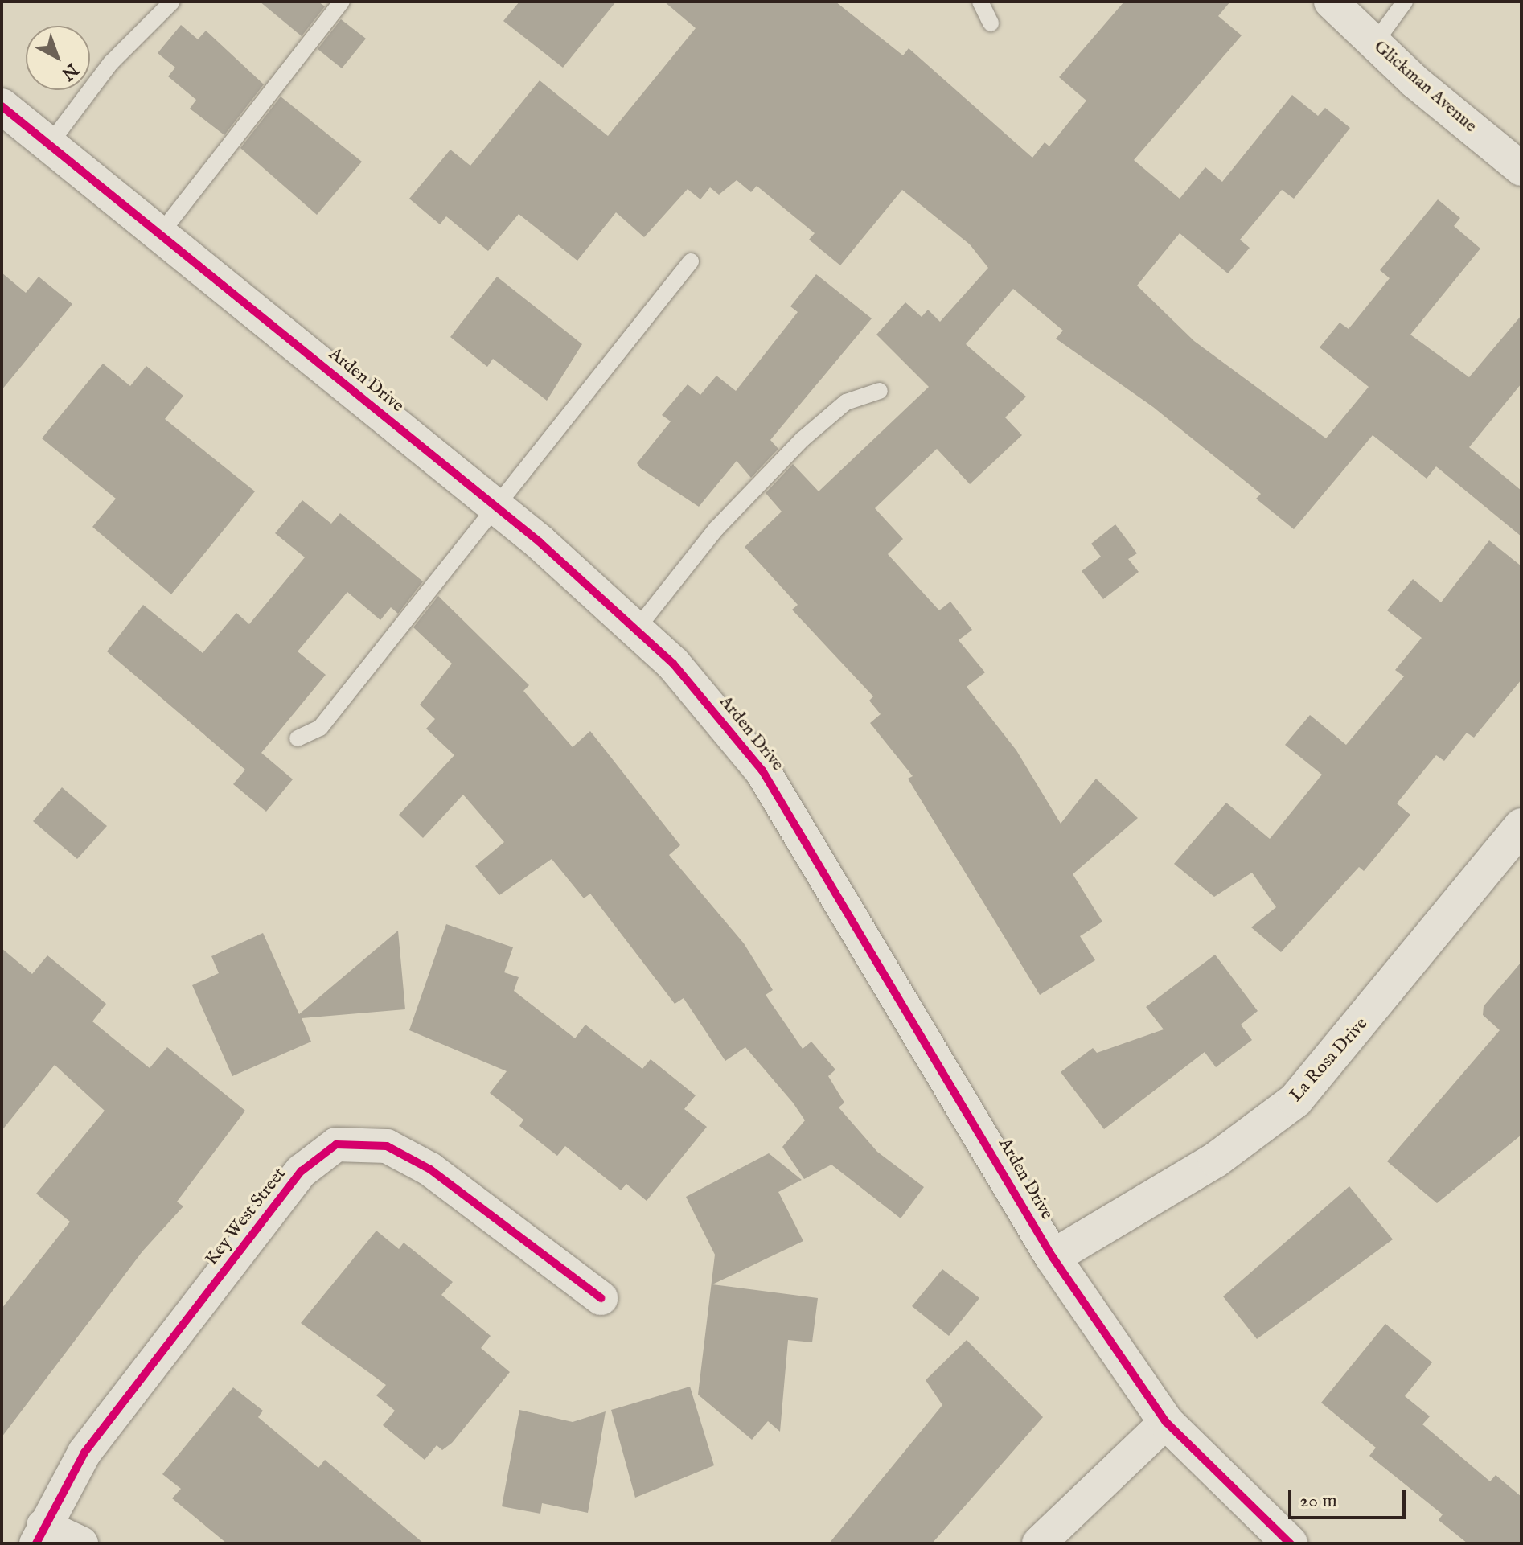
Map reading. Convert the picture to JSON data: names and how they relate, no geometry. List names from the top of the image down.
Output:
{
  "streets": {
    "street": [
      "Glickman Avenue",
      "Arden Drive",
      "La Rosa Drive",
      "Key West Street"
    ]
  },
  "crossings": [
    ["Arden Drive", "La Rosa Drive"]
  ],
  "scale_bar": "20 m",
  "north": "bottom right"
}
